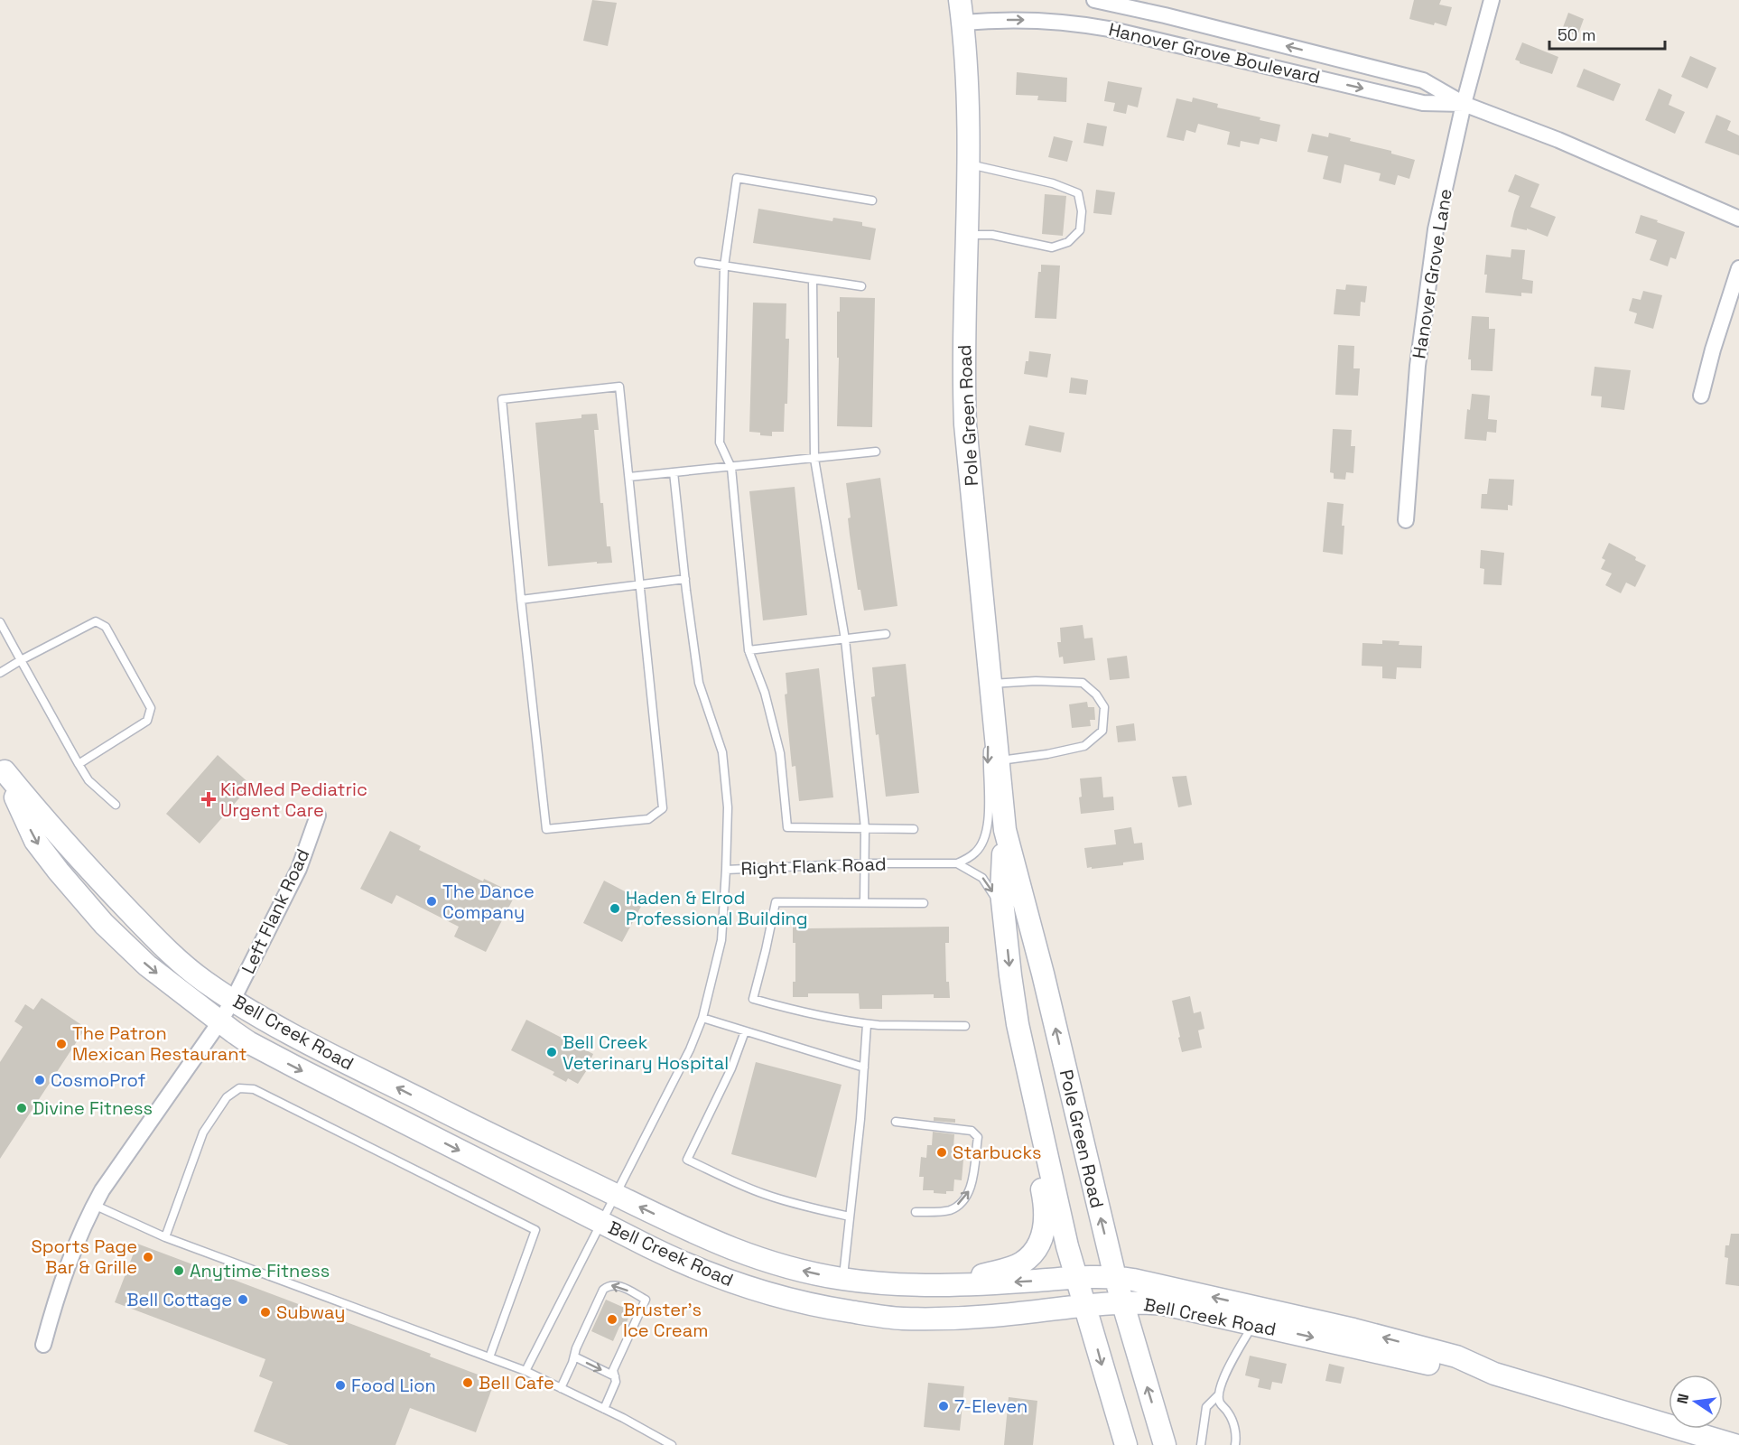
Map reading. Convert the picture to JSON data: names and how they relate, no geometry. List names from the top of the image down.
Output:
{
  "streets": {
    "street": [
      "Hanover Grove Boulevard",
      "Hanover Grove Lane",
      "Pole Green Road",
      "Left Flank Road",
      "Bell Creek Road"
    ],
    "lane": ["Right Flank Road"]
  },
  "crossings": [
    ["Hanover Grove Boulevard", "Hanover Grove Lane"],
    ["Hanover Grove Boulevard", "Pole Green Road"],
    ["Pole Green Road", "Bell Creek Road"],
    ["Right Flank Road", "Bell Creek Road"],
    ["Left Flank Road", "Bell Creek Road"]
  ],
  "places": {
    "health": ["KidMed Pediatric Urgent Care"],
    "other": [
      "The Dance Company",
      "Haden & Elrod Professional Building",
      "The Patron Mexican Restaurant",
      "Bell Creek Veterinary Hospital",
      "CosmoProf",
      "Divine Fitness",
      "Starbucks",
      "Sports Page Bar & Grille",
      "Anytime Fitness",
      "Bell Cottage",
      "Subway",
      "Bruster's Ice Cream",
      "Bell Cafe",
      "Food Lion",
      "7-Eleven"
    ]
  },
  "scale_bar": "50 m",
  "north": "left"
}
